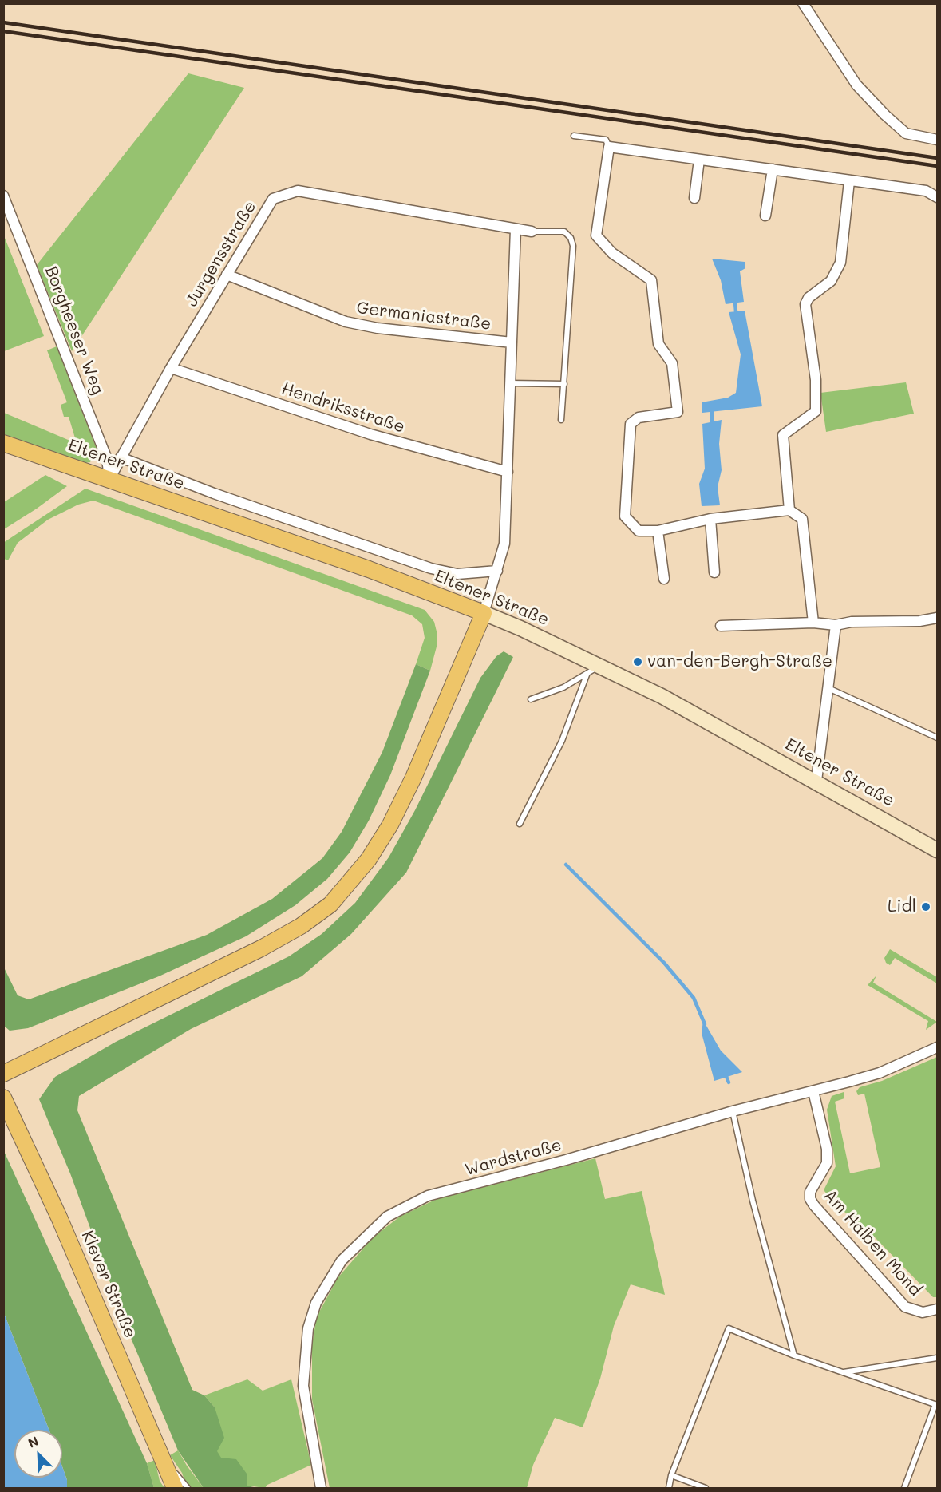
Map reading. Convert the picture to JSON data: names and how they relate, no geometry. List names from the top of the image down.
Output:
{
  "streets": {
    "main road": ["Eltener Straße", "Klever Straße"],
    "street": [
      "Jurgensstraße",
      "Germaniastraße",
      "Borgheeser Weg",
      "Hendriksstraße",
      "Wardstraße",
      "Am Halben Mond"
    ]
  },
  "crossings": [
    ["Jurgensstraße", "Germaniastraße"],
    ["Jurgensstraße", "Borgheeser Weg"],
    ["Jurgensstraße", "Hendriksstraße"],
    ["Jurgensstraße", "Eltener Straße"],
    ["Borgheeser Weg", "Eltener Straße"],
    ["Wardstraße", "Am Halben Mond"]
  ],
  "places": ["van-den-Bergh-Straße", "Lidl"],
  "north": "top left"
}
